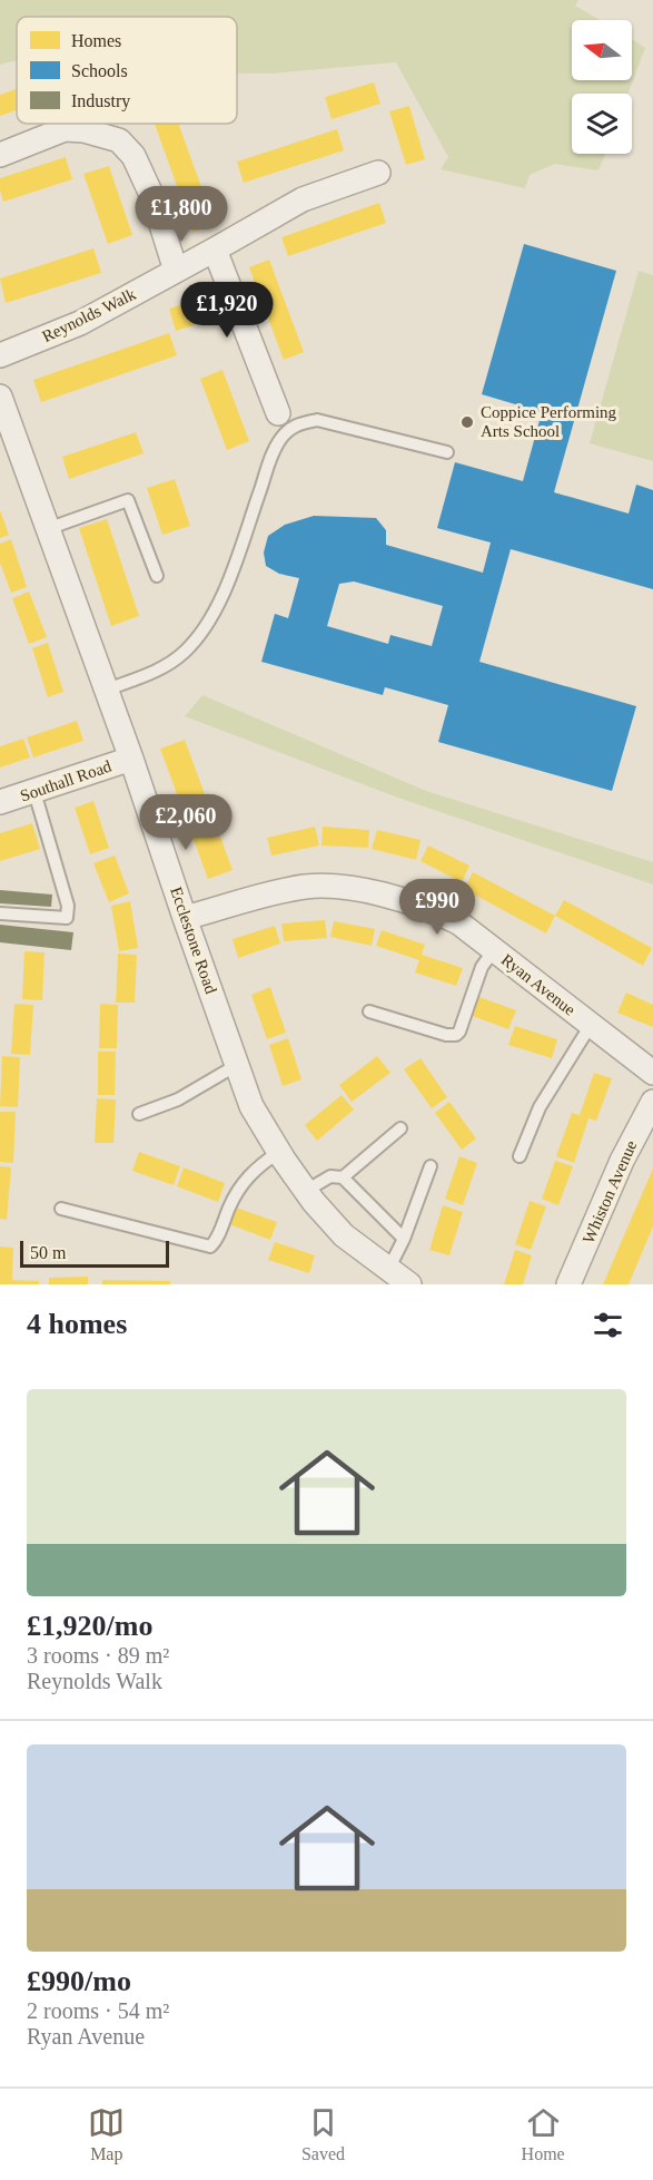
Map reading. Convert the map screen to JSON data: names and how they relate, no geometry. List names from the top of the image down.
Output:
{
  "streets": {
    "street": [
      "Reynolds Walk",
      "Southall Road",
      "Ecclestone Road",
      "Ryan Avenue",
      "Whiston Avenue"
    ]
  },
  "crossings": [
    ["Southall Road", "Ecclestone Road"],
    ["Ecclestone Road", "Ryan Avenue"]
  ],
  "places": ["Coppice Performing Arts School"],
  "legend": ["Homes", "Schools", "Industry"],
  "scale_bar": "50 m",
  "north": "left",
  "page": {
    "price": [
      "£1,800",
      "£1,920",
      "£2,060",
      "£990"
    ],
    "scale": "50 m",
    "heading": "4 homes",
    "list": [
      {
        "name": "£1,920/mo",
        "note": "3 rooms · 89 m² · Reynolds Walk"
      },
      {
        "name": "£990/mo",
        "note": "2 rooms · 54 m² · Ryan Avenue"
      }
    ],
    "tabs": ["Map", "Saved", "Home"]
  }
}
